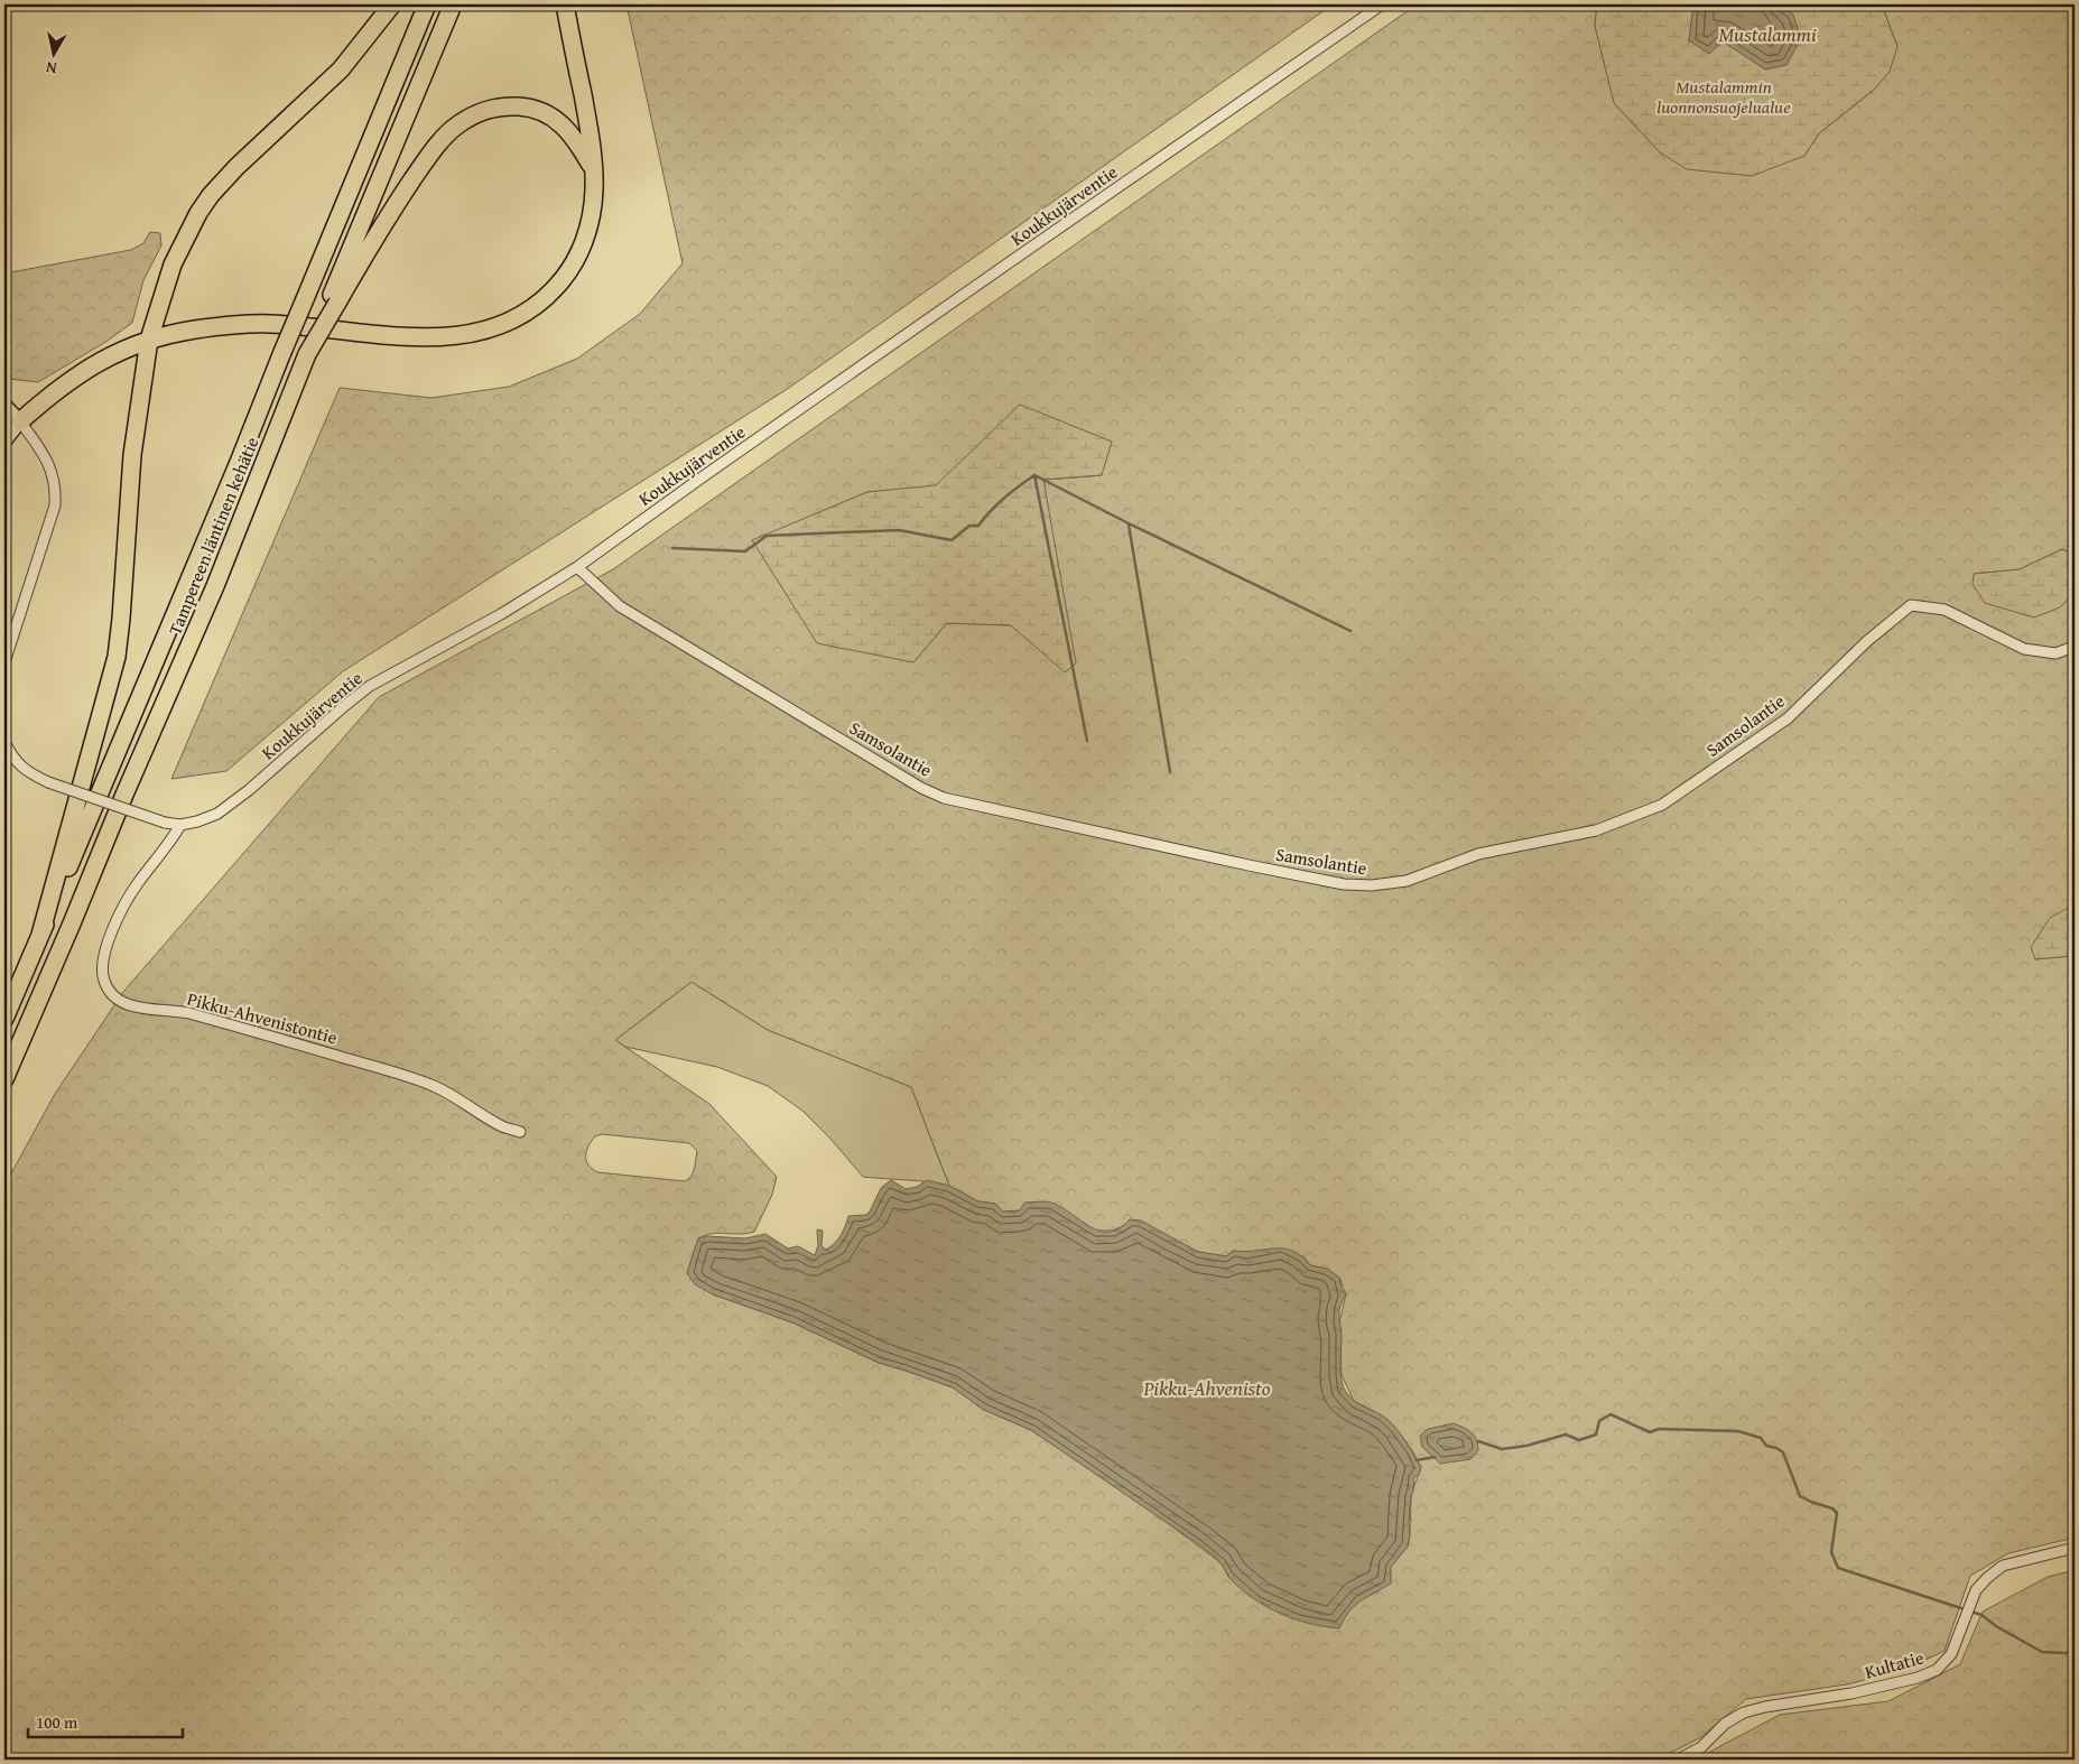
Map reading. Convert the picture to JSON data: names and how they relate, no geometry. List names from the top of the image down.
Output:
{
  "streets": {
    "highway": ["Tampereen läntinen kehätie"],
    "street": [
      "Koukkujärventie",
      "Samsolantie",
      "Pikku-Ahvenistontie",
      "Kultatie"
    ]
  },
  "crossings": [
    ["Koukkujärventie", "Samsolantie"],
    ["Koukkujärventie", "Pikku-Ahvenistontie"]
  ],
  "water": ["Mustalammi", "Pikku-Ahvenisto"],
  "parks": ["Mustalammin luonnonsuojelualue"],
  "scale_bar": "100 m",
  "north": "bottom"
}
